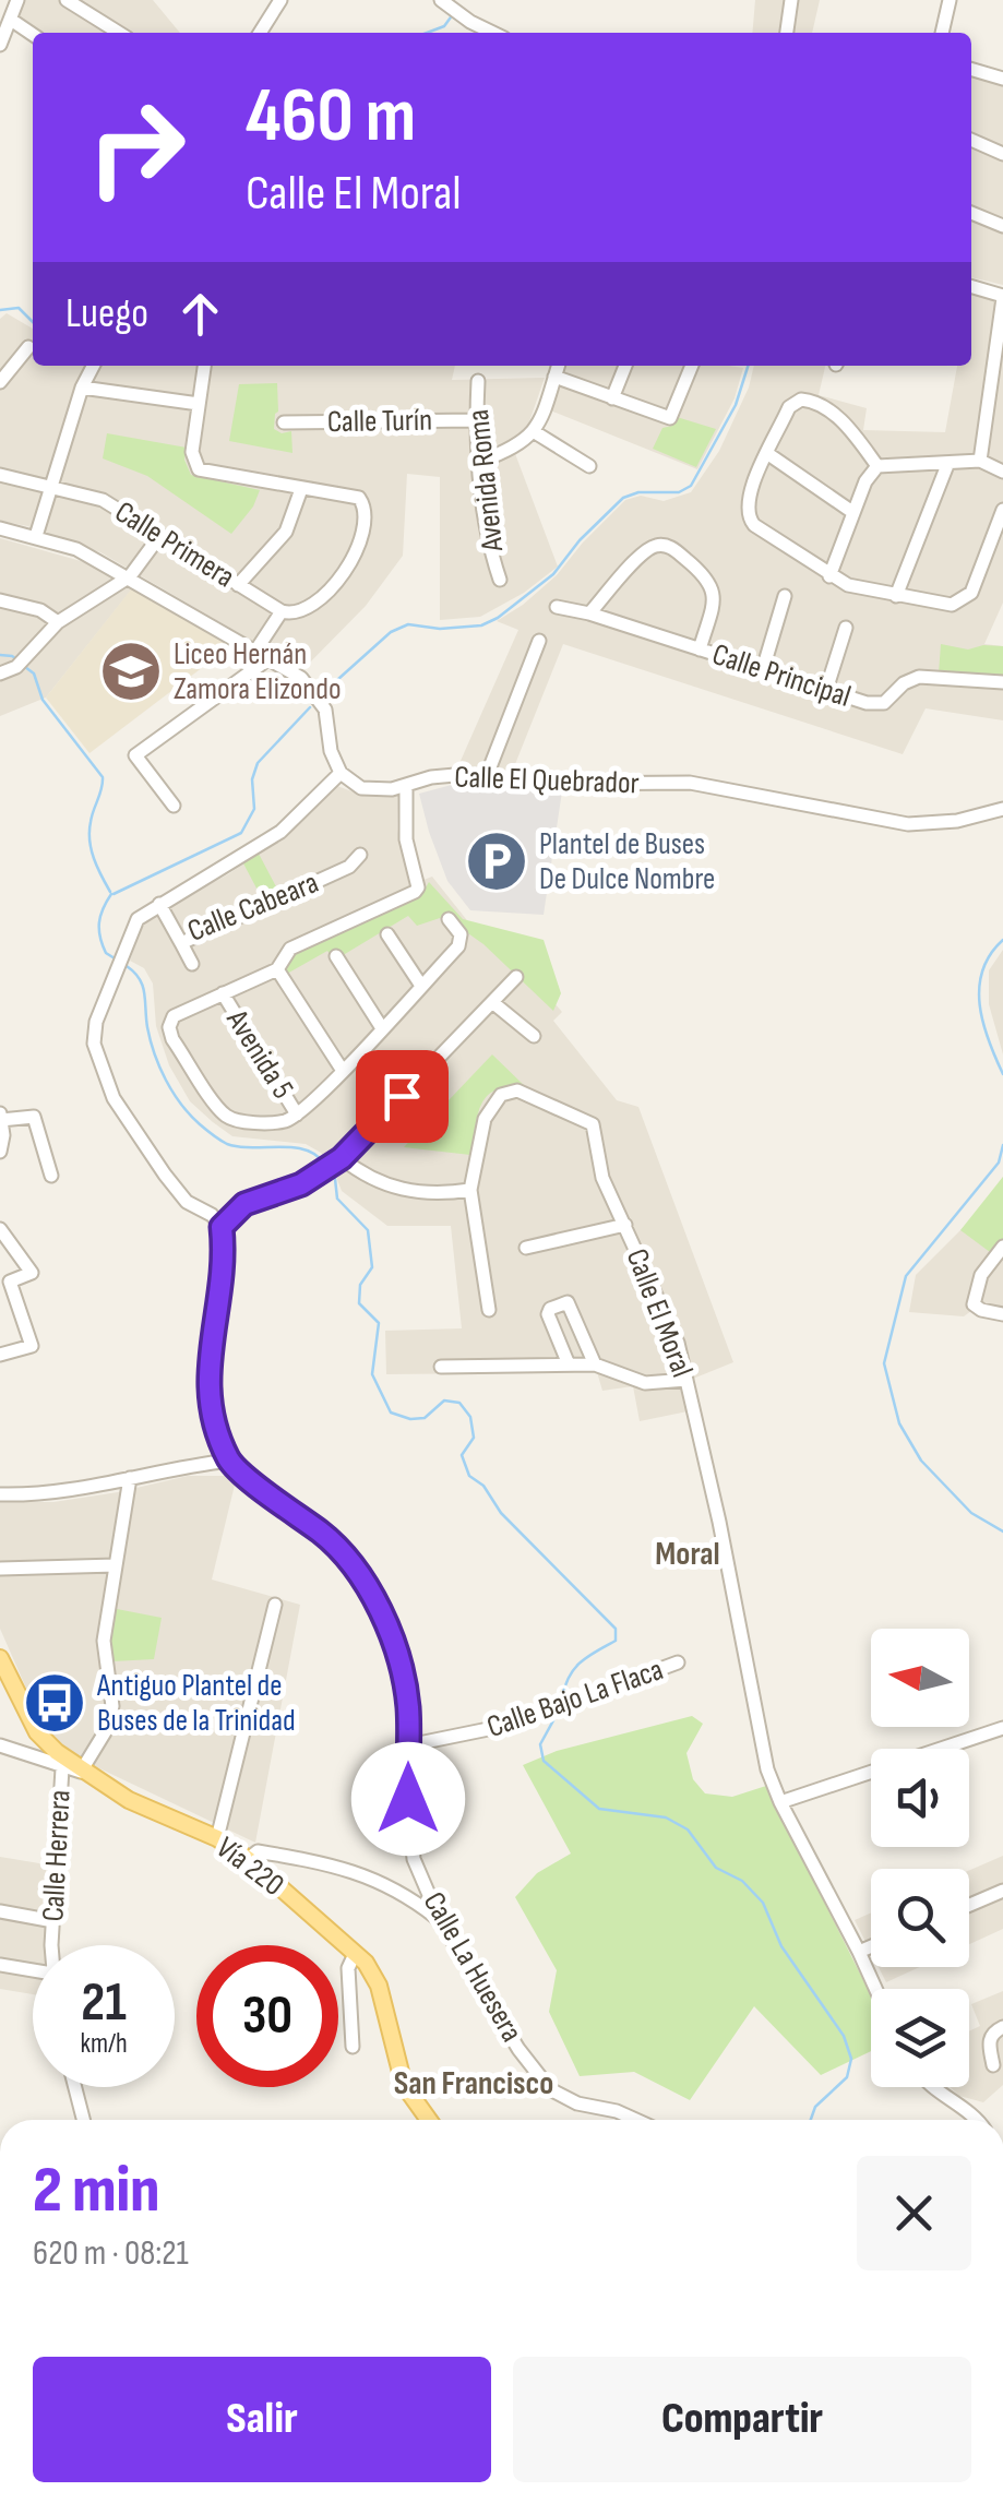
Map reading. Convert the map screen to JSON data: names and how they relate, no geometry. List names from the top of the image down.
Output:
{
  "streets": {
    "main road": ["Vía 220"],
    "street": [
      "Calle Turín",
      "Avenida Roma",
      "Calle Primera",
      "Calle Principal",
      "Calle El Quebrador",
      "Calle Cabeara",
      "Avenida 5",
      "Calle El Moral",
      "Calle Bajo La Flaca",
      "Calle Herrera",
      "Calle La Huesera"
    ]
  },
  "crossings": [
    ["Calle Turín", "Avenida Roma"],
    ["Calle Bajo La Flaca", "Calle La Huesera"]
  ],
  "districts": ["Moral", "San Francisco"],
  "places": {
    "school or university": ["Liceo Hernán Zamora Elizondo"],
    "parking": ["Plantel de Buses De Dulce Nombre"],
    "bus stop": ["Antiguo Plantel de Buses de la Trinidad"]
  },
  "north": "left",
  "page": {
    "turn": ["460 m", "Calle El Moral"],
    "then": "Luego",
    "speed": "21 km/h",
    "limit": "30",
    "heading": ["2 min", "620 m · 08:21"],
    "buttons": ["Salir", "Compartir"]
  }
}
